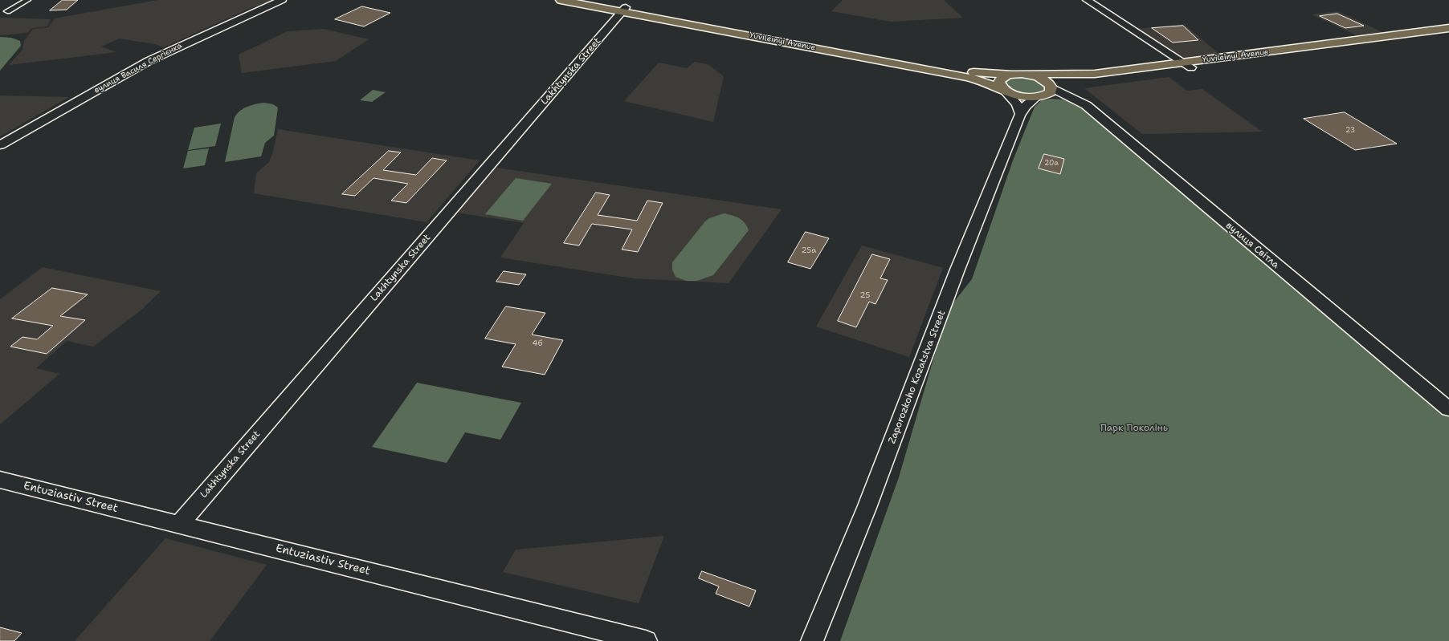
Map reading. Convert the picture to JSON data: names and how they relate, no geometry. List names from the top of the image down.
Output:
{
  "streets": {
    "main road": ["Yuvileinyi Avenue"],
    "street": [
      "вулиця Василя Сергієнка",
      "Lakhtynska Street",
      "вулиця Світла",
      "Zaporozkoho Kozatstva Street",
      "Entuziastiv Street"
    ]
  },
  "crossings": [
    ["Yuvileinyi Avenue", "Lakhtynska Street"],
    ["Yuvileinyi Avenue", "вулиця Світла"],
    ["Yuvileinyi Avenue", "Zaporozkoho Kozatstva Street"],
    ["Lakhtynska Street", "Entuziastiv Street"]
  ],
  "parks": ["Парк Поколінь"],
  "house_numbers": [
    "23",
    "20а",
    "25а",
    "25",
    "4б"
  ]
}
